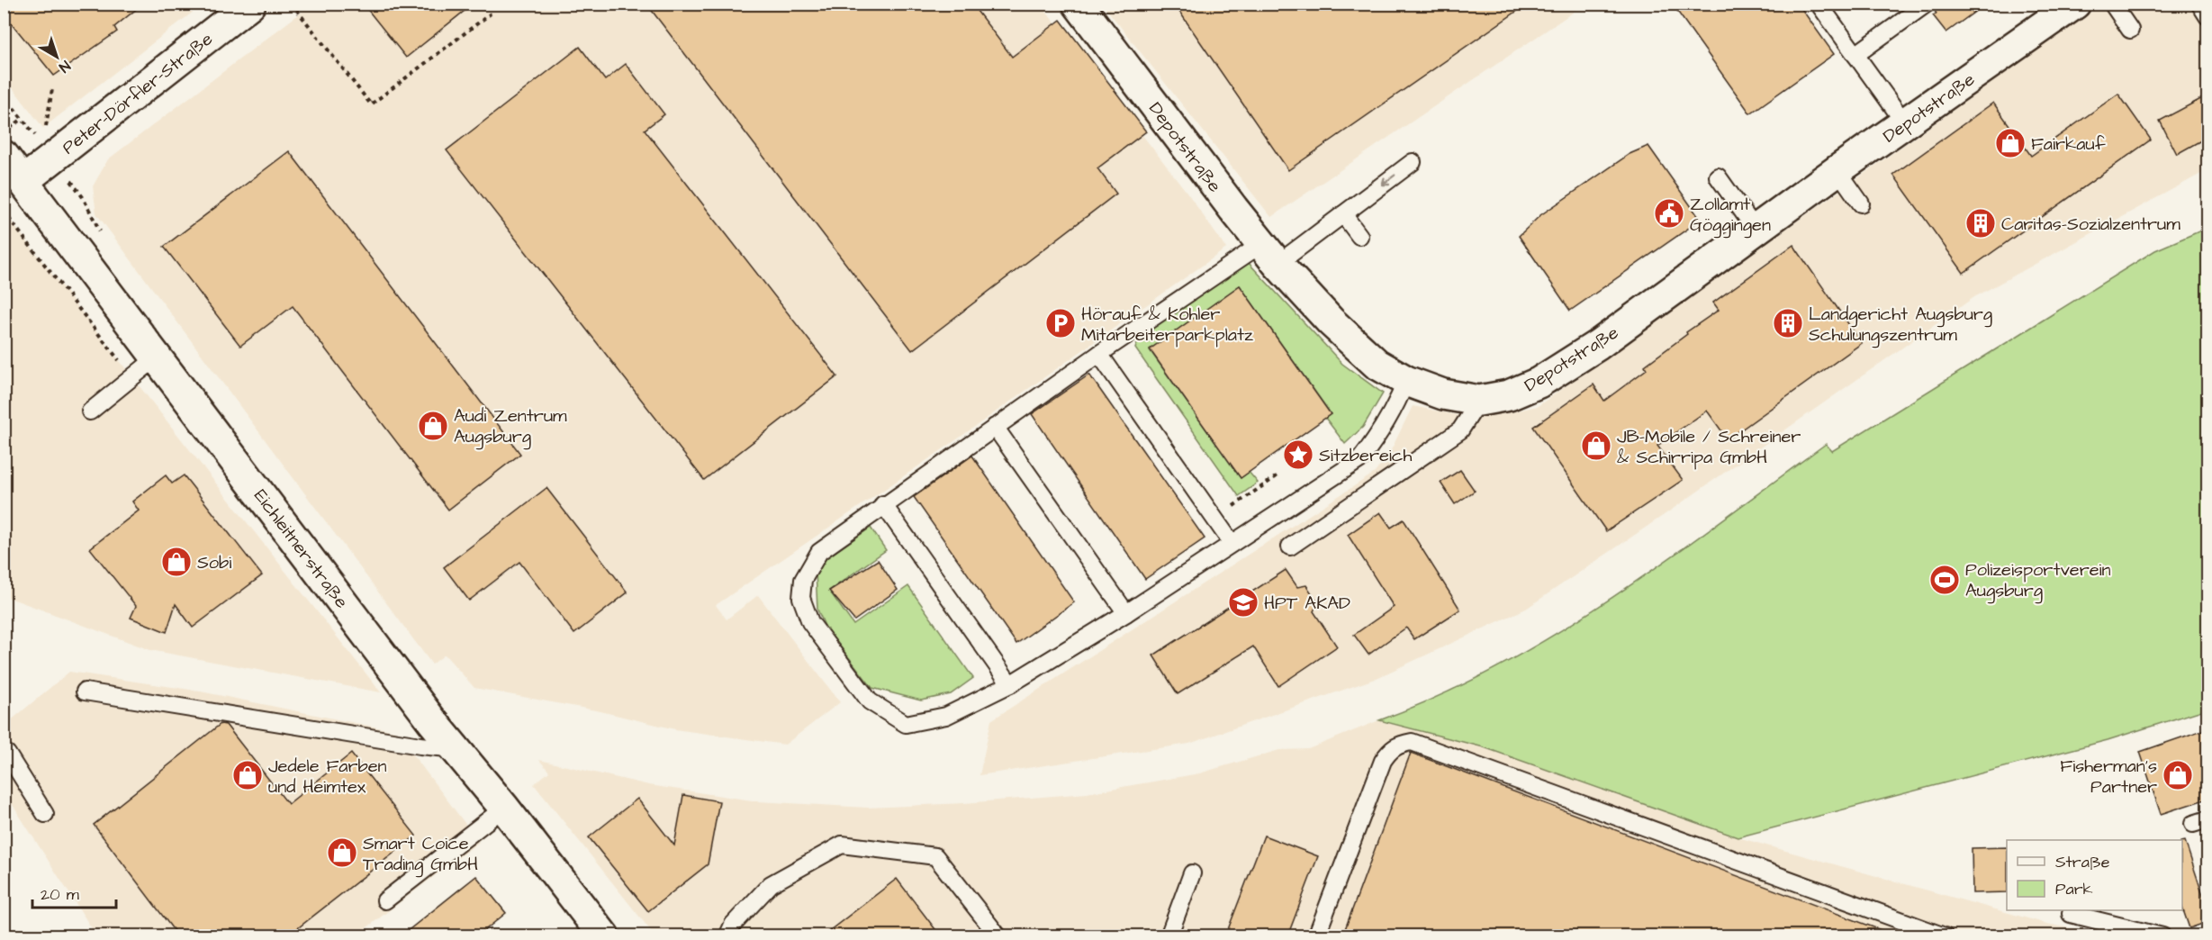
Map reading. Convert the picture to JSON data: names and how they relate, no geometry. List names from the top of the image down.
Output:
{
  "streets": {
    "street": ["Peter-Dörfler-Straße", "Depotstraße", "Eichleitnerstraße"]
  },
  "crossings": [
    ["Peter-Dörfler-Straße", "Eichleitnerstraße"]
  ],
  "places": {
    "shop": [
      "Fairkauf",
      "Audi Zentrum Augsburg",
      "JB-Mobile / Schreiner & Schirripa GmbH",
      "Sobi",
      "Jedele Farben und Heimtex",
      "Fisherman's Partner",
      "Smart Coice Trading GmbH"
    ],
    "public building": ["Zollamt Göggingen"],
    "building": ["Caritas-Sozialzentrum", "Landgericht Augsburg Schulungszentrum"],
    "parking": ["Hörauf & Kohler Mitarbeiterparkplatz"],
    "place": ["Sitzbereich"],
    "sports": ["Polizeisportverein Augsburg"],
    "school or university": ["HPT AKAD"]
  },
  "legend": ["Straße", "Park"],
  "scale_bar": "20 m",
  "north": "bottom right"
}
